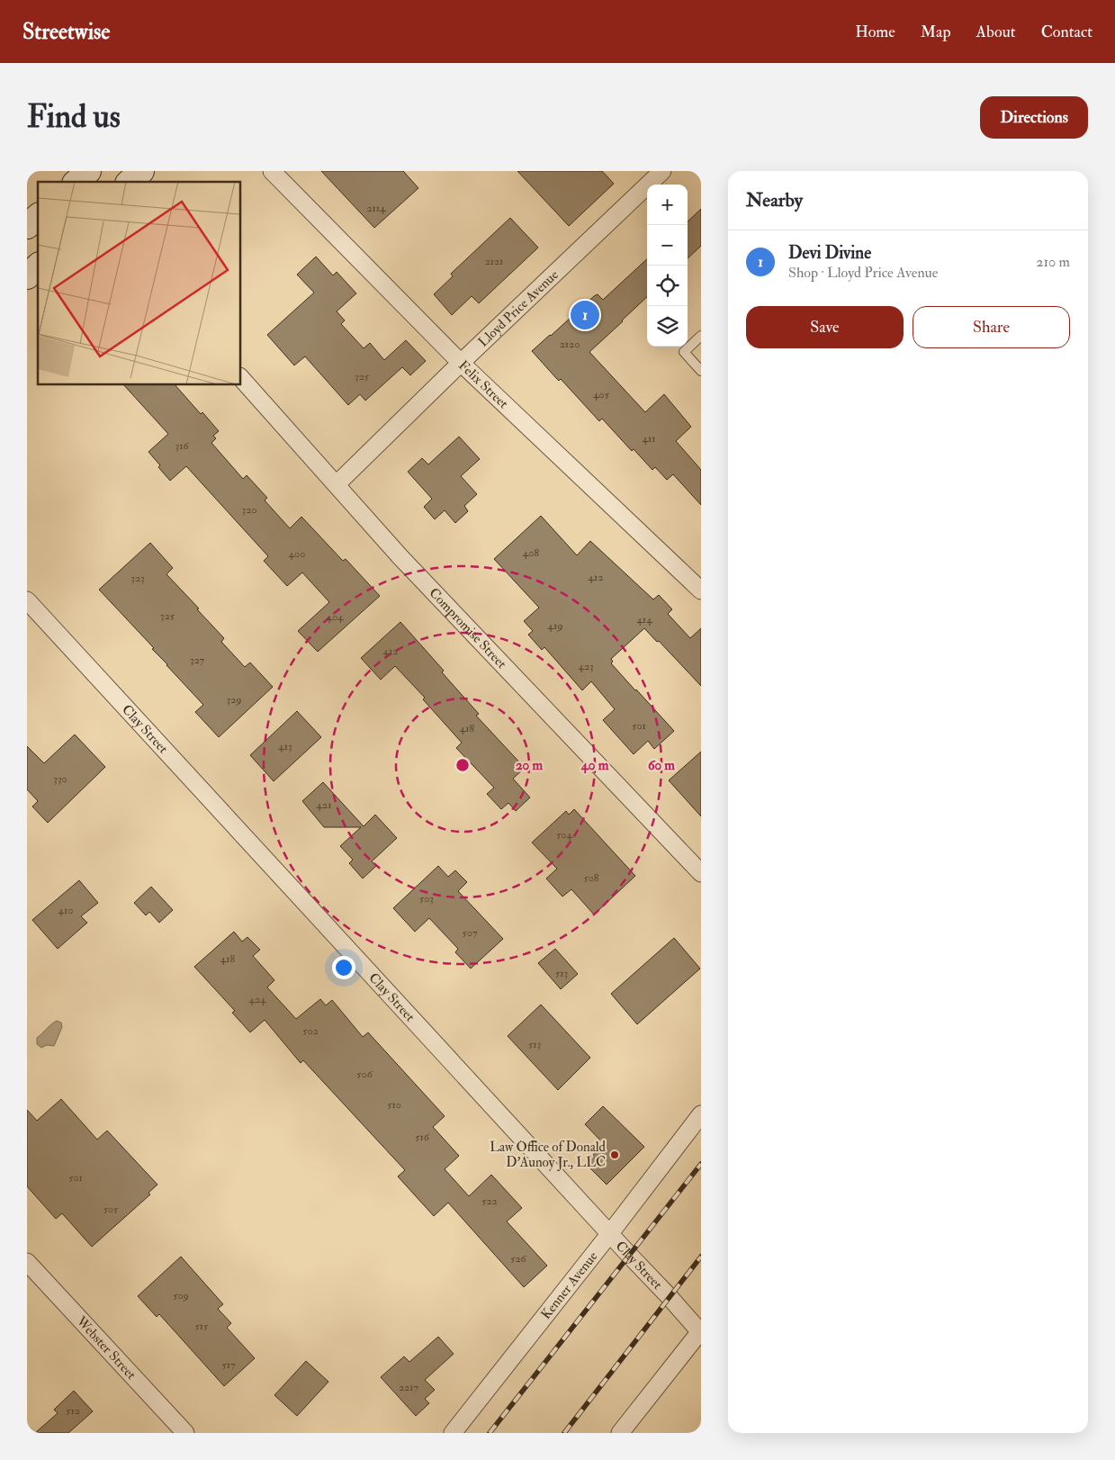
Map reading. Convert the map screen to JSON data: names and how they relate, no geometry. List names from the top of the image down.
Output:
{
  "streets": {
    "street": [
      "Lloyd Price Avenue",
      "Felix Street",
      "Compromise Street",
      "Clay Street",
      "Kenner Avenue",
      "Webster Street"
    ]
  },
  "crossings": [
    ["Lloyd Price Avenue", "Felix Street"],
    ["Lloyd Price Avenue", "Compromise Street"],
    ["Clay Street", "Kenner Avenue"]
  ],
  "places": ["Law Office of Donald D'Aunoy Jr., LLC"],
  "house_numbers": [
    "2114",
    "2121",
    "2120",
    "325",
    "405",
    "411",
    "316",
    "320",
    "408",
    "400",
    "412",
    "323",
    "325",
    "404",
    "414",
    "419",
    "412",
    "327",
    "423",
    "329",
    "501",
    "418",
    "413",
    "330",
    "421",
    "504",
    "508",
    "503",
    "410",
    "507",
    "418",
    "513",
    "424",
    "502",
    "513",
    "506",
    "510",
    "516",
    "501",
    "522",
    "505",
    "526",
    "509",
    "515",
    "517",
    "2217",
    "512"
  ],
  "page": {
    "header": "Streetwise",
    "nav": [
      "Home",
      "Map",
      "About",
      "Contact"
    ],
    "buttons": [
      "Directions",
      ["Save", "Share"]
    ],
    "title": "Find us",
    "heading": "Nearby",
    "map_buttons": ["+", "−"],
    "list": [
      {
        "mark": "1",
        "name": "Devi Divine",
        "note": "Shop · Lloyd Price Avenue",
        "value": "210 m"
      }
    ],
    "pins": "1"
  },
  "rings": ["20 m", "40 m", "60 m"]
}
